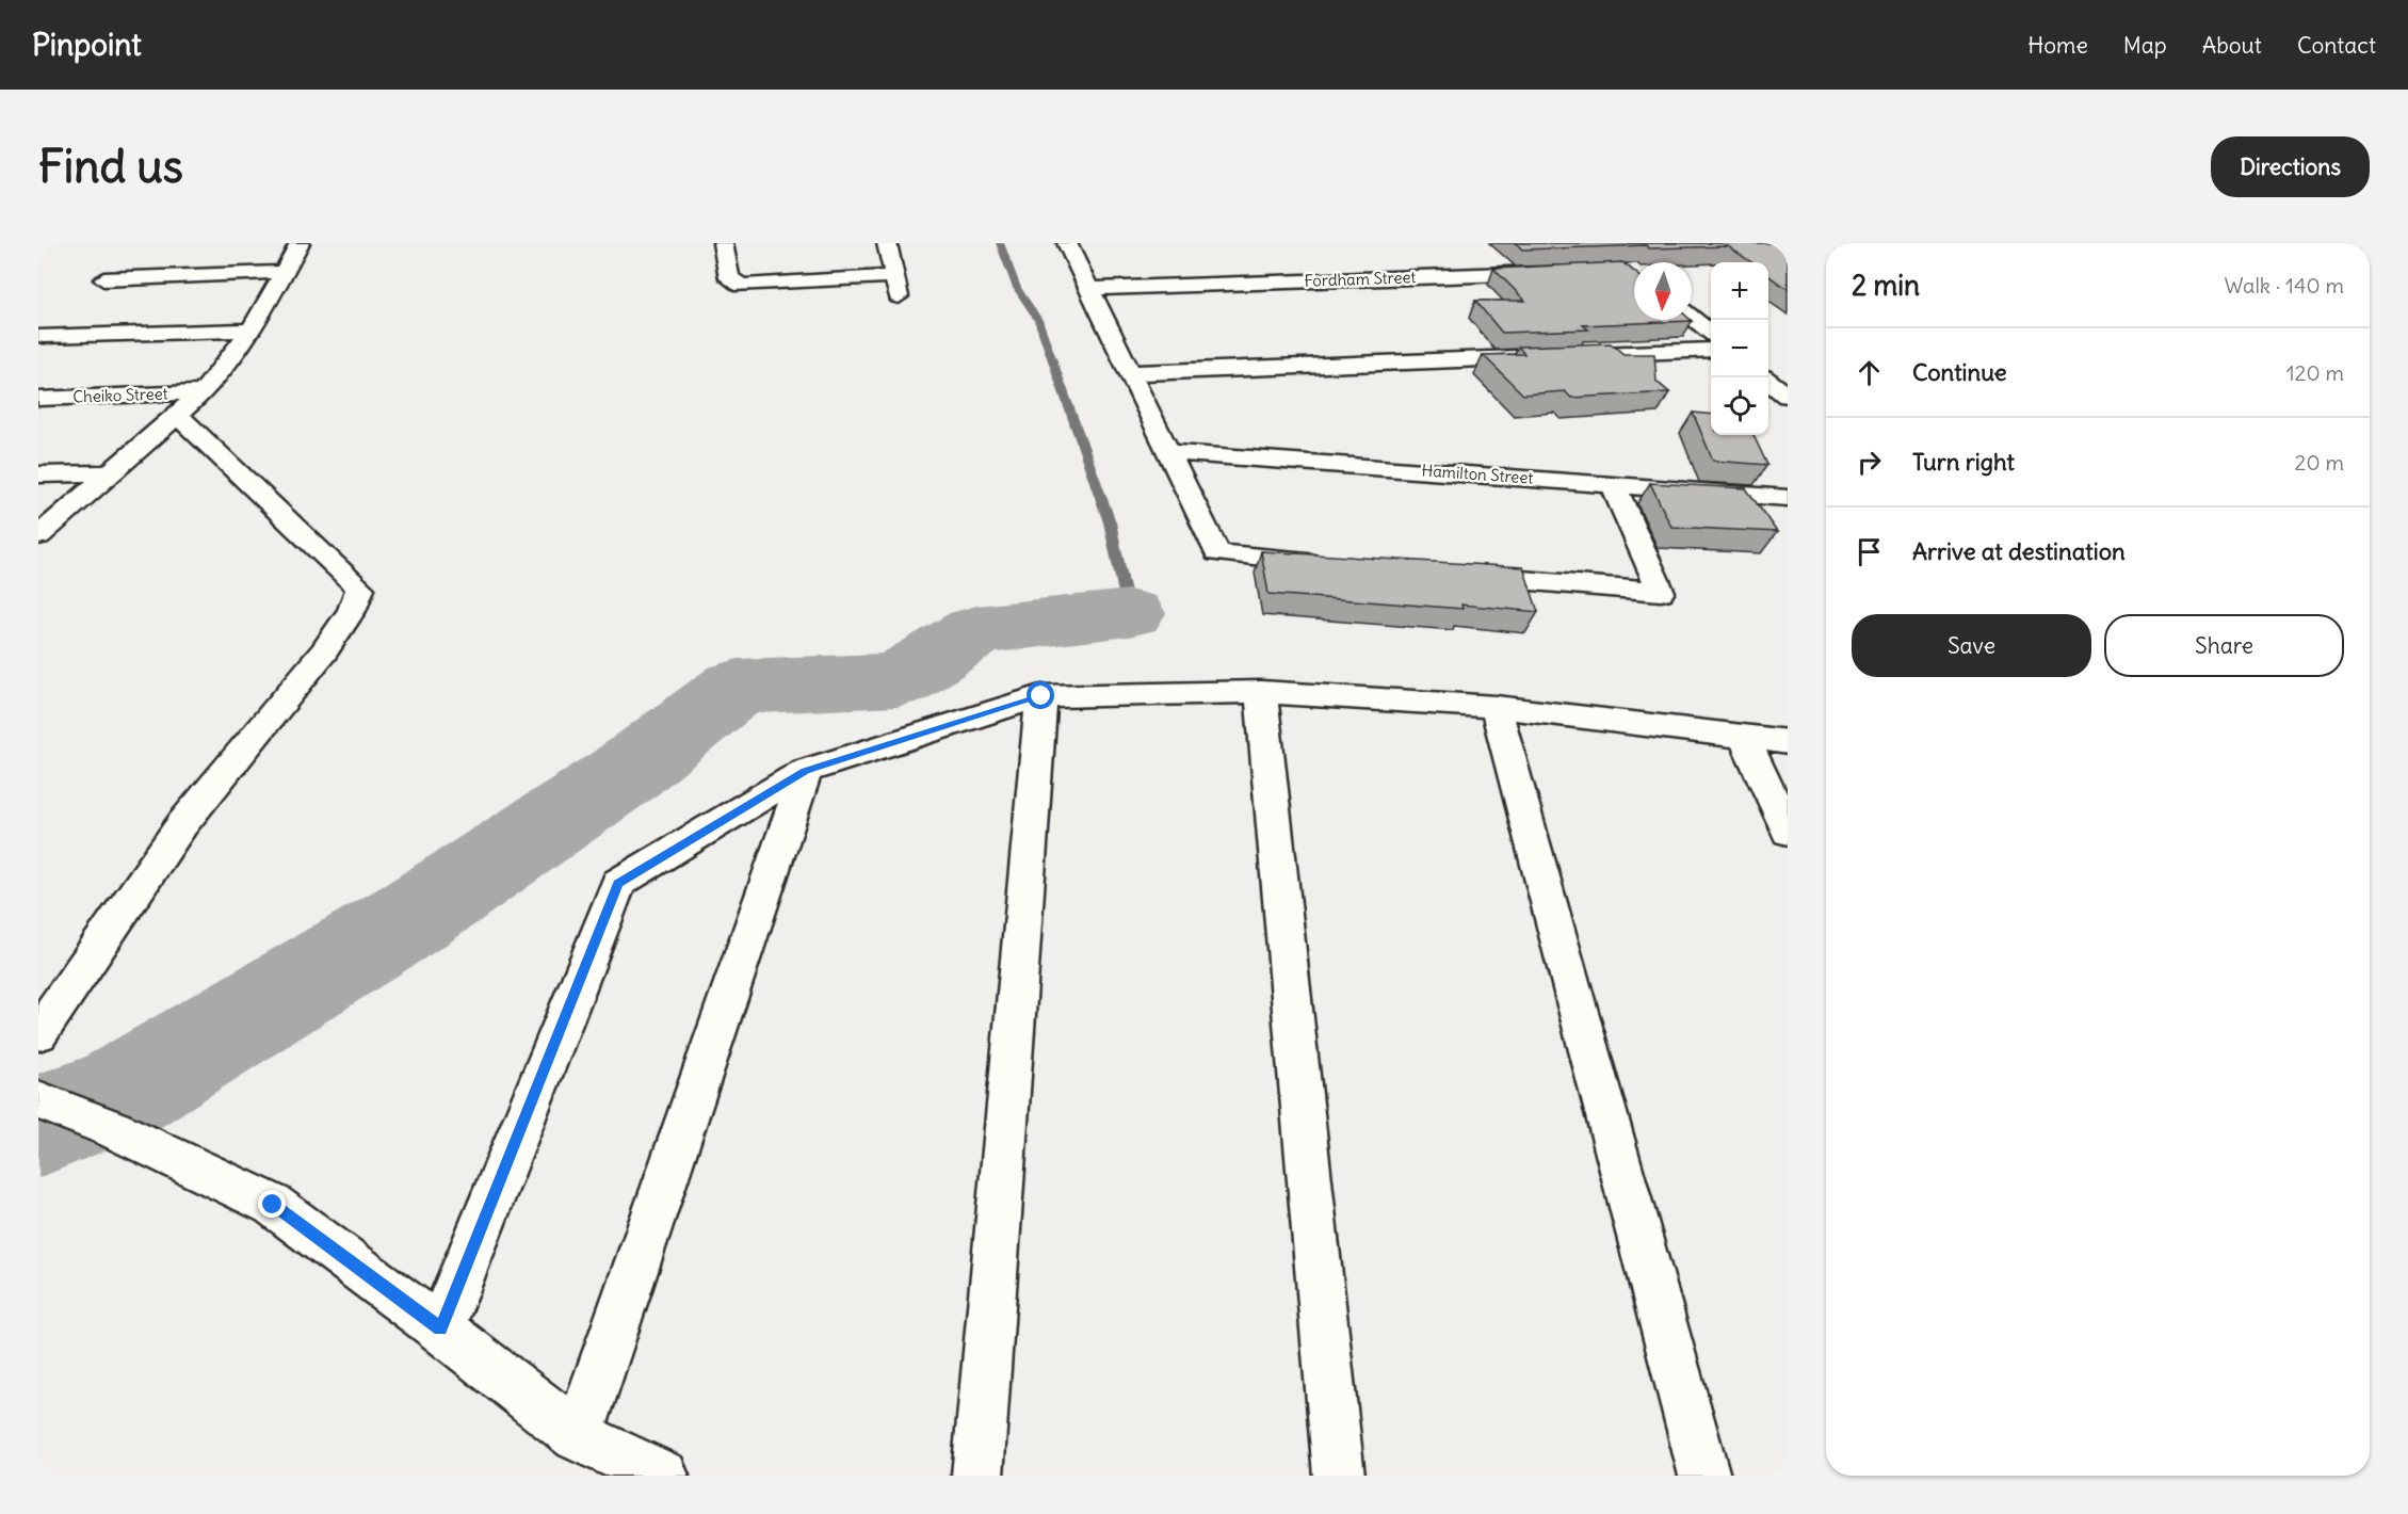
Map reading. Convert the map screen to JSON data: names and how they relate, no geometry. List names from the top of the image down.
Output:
{
  "streets": {
    "street": ["Fordham Street", "Cheiko Street", "Hamilton Street"]
  },
  "north": "bottom",
  "page": {
    "header": "Pinpoint",
    "nav": [
      "Home",
      "Map",
      "About",
      "Contact"
    ],
    "buttons": [
      "Directions",
      ["Save", "Share"]
    ],
    "title": "Find us",
    "heading": ["2 min", "Walk · 140 m"],
    "map_buttons": ["+", "−"],
    "list": [
      ["Continue", "120 m"],
      ["Turn right", "20 m"],
      "Arrive at destination"
    ]
  }
}
